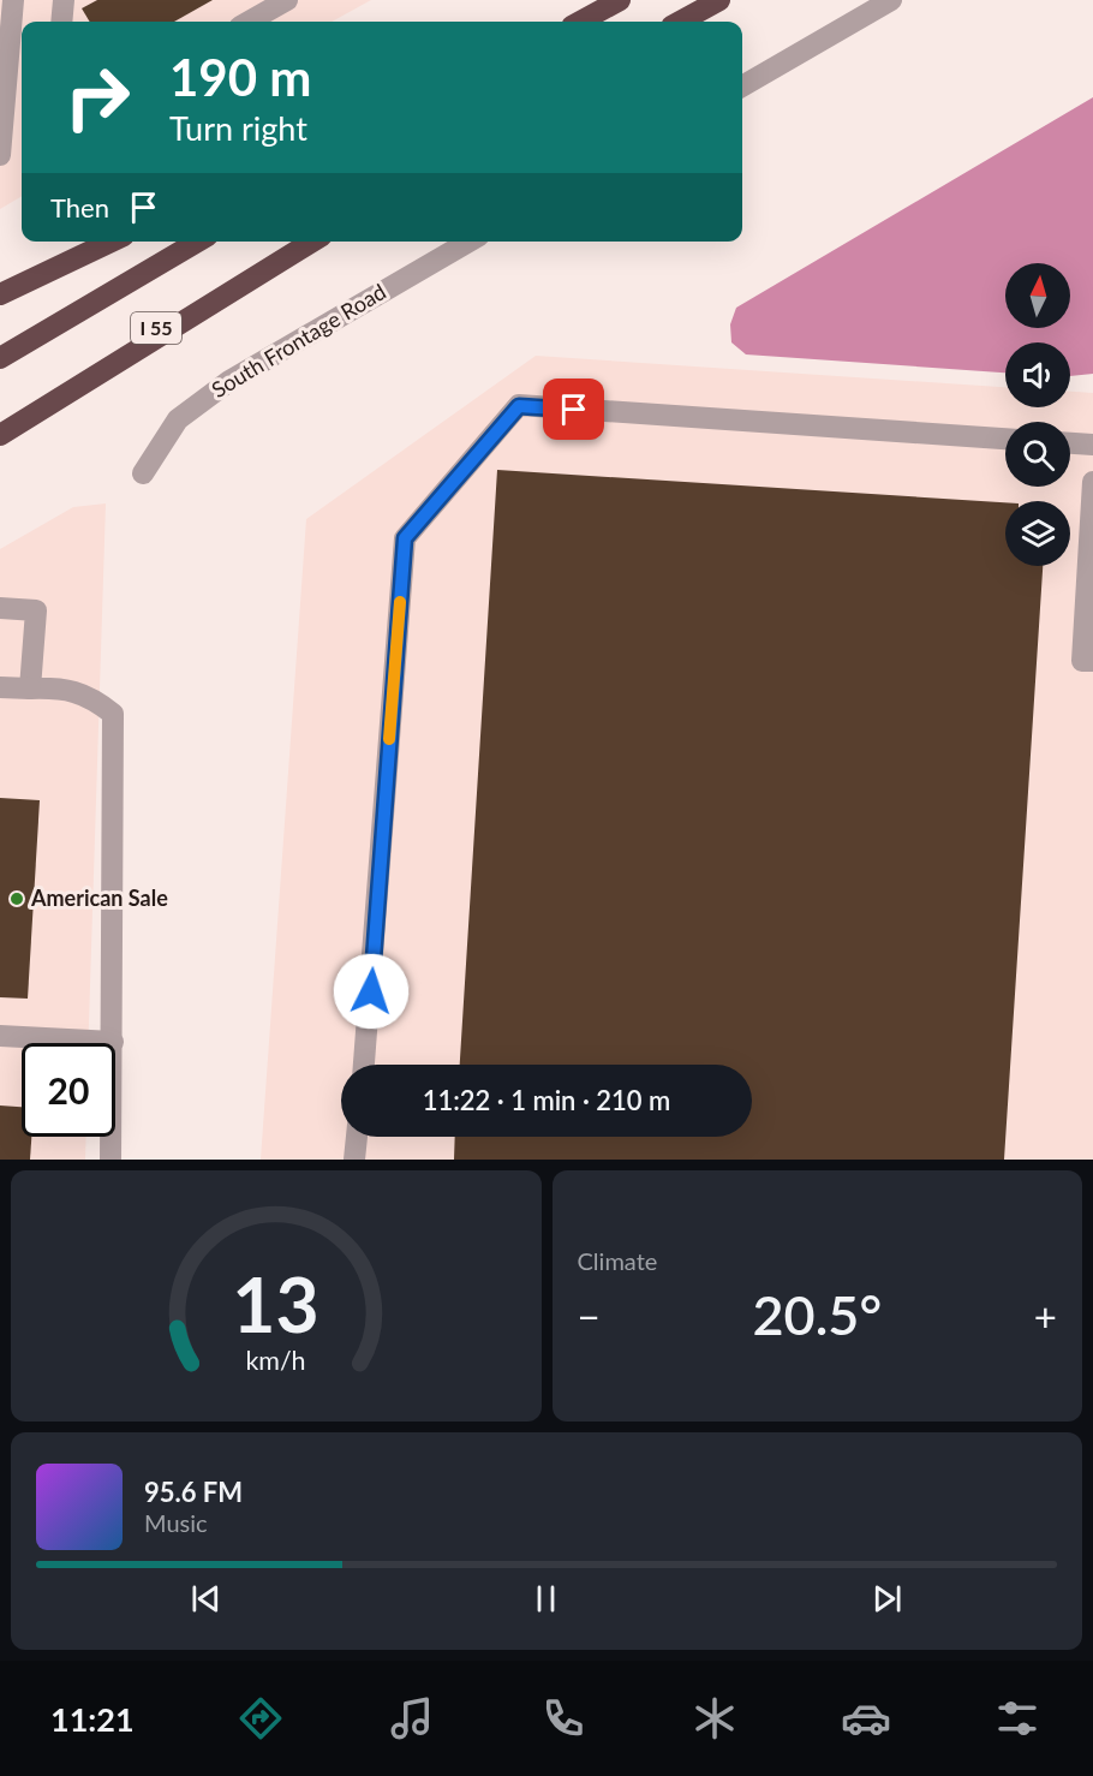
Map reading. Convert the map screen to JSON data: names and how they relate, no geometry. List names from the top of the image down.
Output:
{
  "streets": {
    "highway": ["I 55"],
    "street": ["South Frontage Road"]
  },
  "places": ["American Sale"],
  "north": "top",
  "page": {
    "turn": ["190 m", "Turn right"],
    "then": "Then",
    "limit": "20",
    "trip": "11:22 · 1 min · 210 m",
    "tile": "Climate",
    "heat": ["−", "20.5°", "+"],
    "song": ["95.6 FM", "Music"],
    "tabs": "11:21",
    "gauge": ["13", "km/h"]
  }
}
